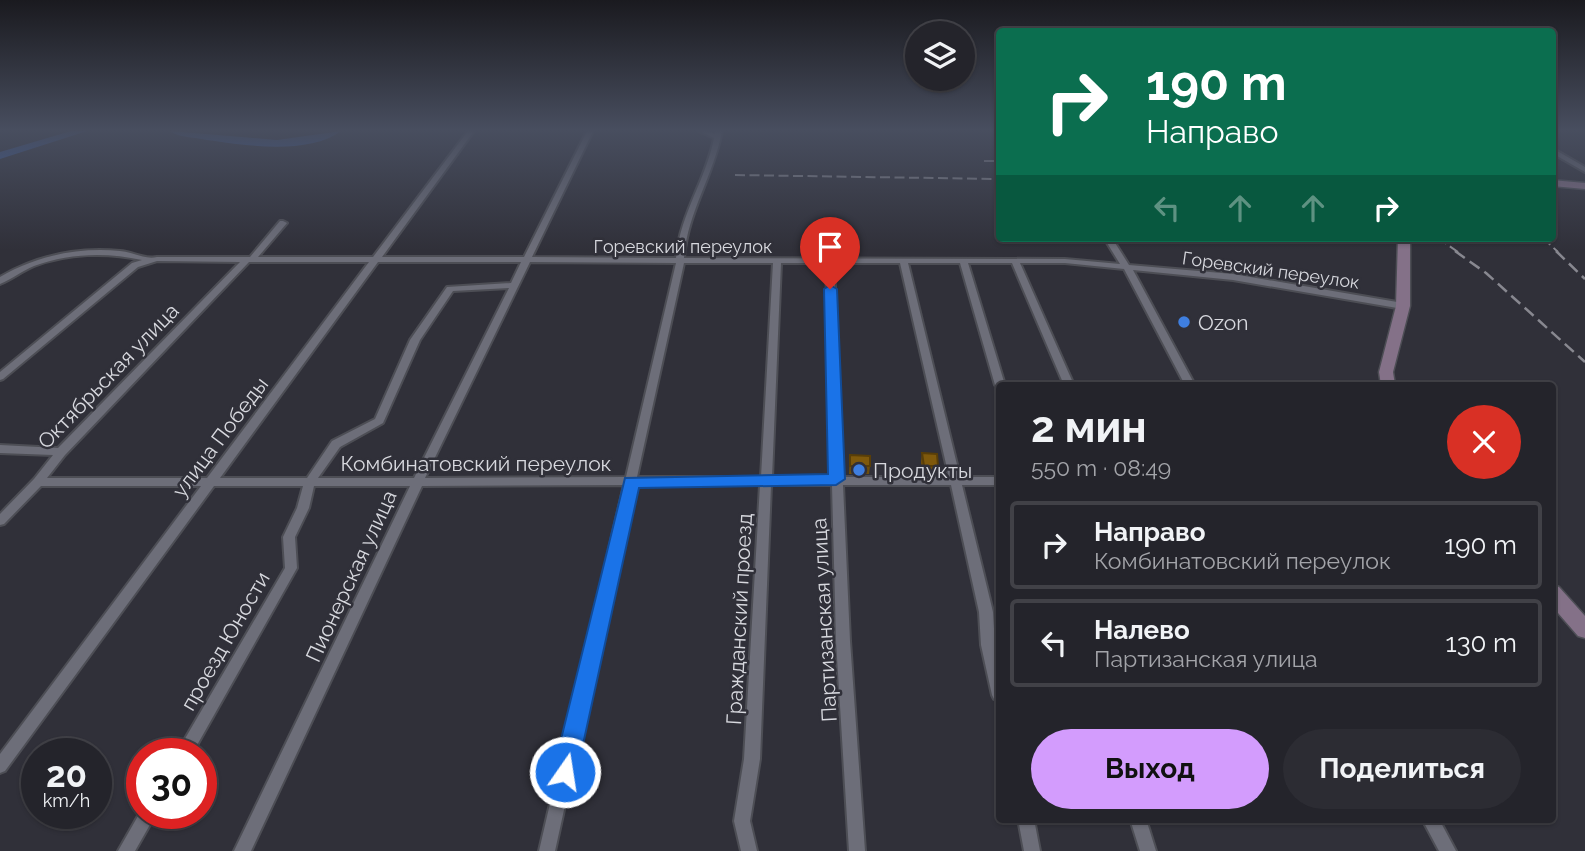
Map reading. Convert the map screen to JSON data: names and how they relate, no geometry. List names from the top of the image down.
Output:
{
  "streets": {
    "street": [
      "Горевский переулок",
      "Октябрьская улица",
      "улица Победы",
      "Комбинатовский переулок",
      "Пионерская улица",
      "Гражданский проезд",
      "Партизанская улица",
      "проезд Юности"
    ]
  },
  "crossings": [
    ["Горевский переулок", "Октябрьская улица"],
    ["Горевский переулок", "улица Победы"],
    ["Горевский переулок", "Пионерская улица"],
    ["Горевский переулок", "Гражданский проезд"],
    ["Горевский переулок", "Партизанская улица"],
    ["Октябрьская улица", "Комбинатовский переулок"],
    ["улица Победы", "Комбинатовский переулок"],
    ["Комбинатовский переулок", "Пионерская улица"],
    ["Комбинатовский переулок", "Гражданский проезд"],
    ["Комбинатовский переулок", "Партизанская улица"],
    ["Комбинатовский переулок", "проезд Юности"],
    ["Пионерская улица", "проезд Юности"]
  ],
  "places": ["Ozon", "Продукты"],
  "page": {
    "turn": ["190 m", "Направо"],
    "heading": ["2 мин", "550 m · 08:49"],
    "list": [
      {
        "name": "Направо",
        "note": "Комбинатовский переулок",
        "value": "190 m"
      },
      {
        "name": "Налево",
        "note": "Партизанская улица",
        "value": "130 m"
      }
    ],
    "buttons": ["Выход", "Поделиться"],
    "speed": "20 km/h",
    "limit": "30"
  }
}
